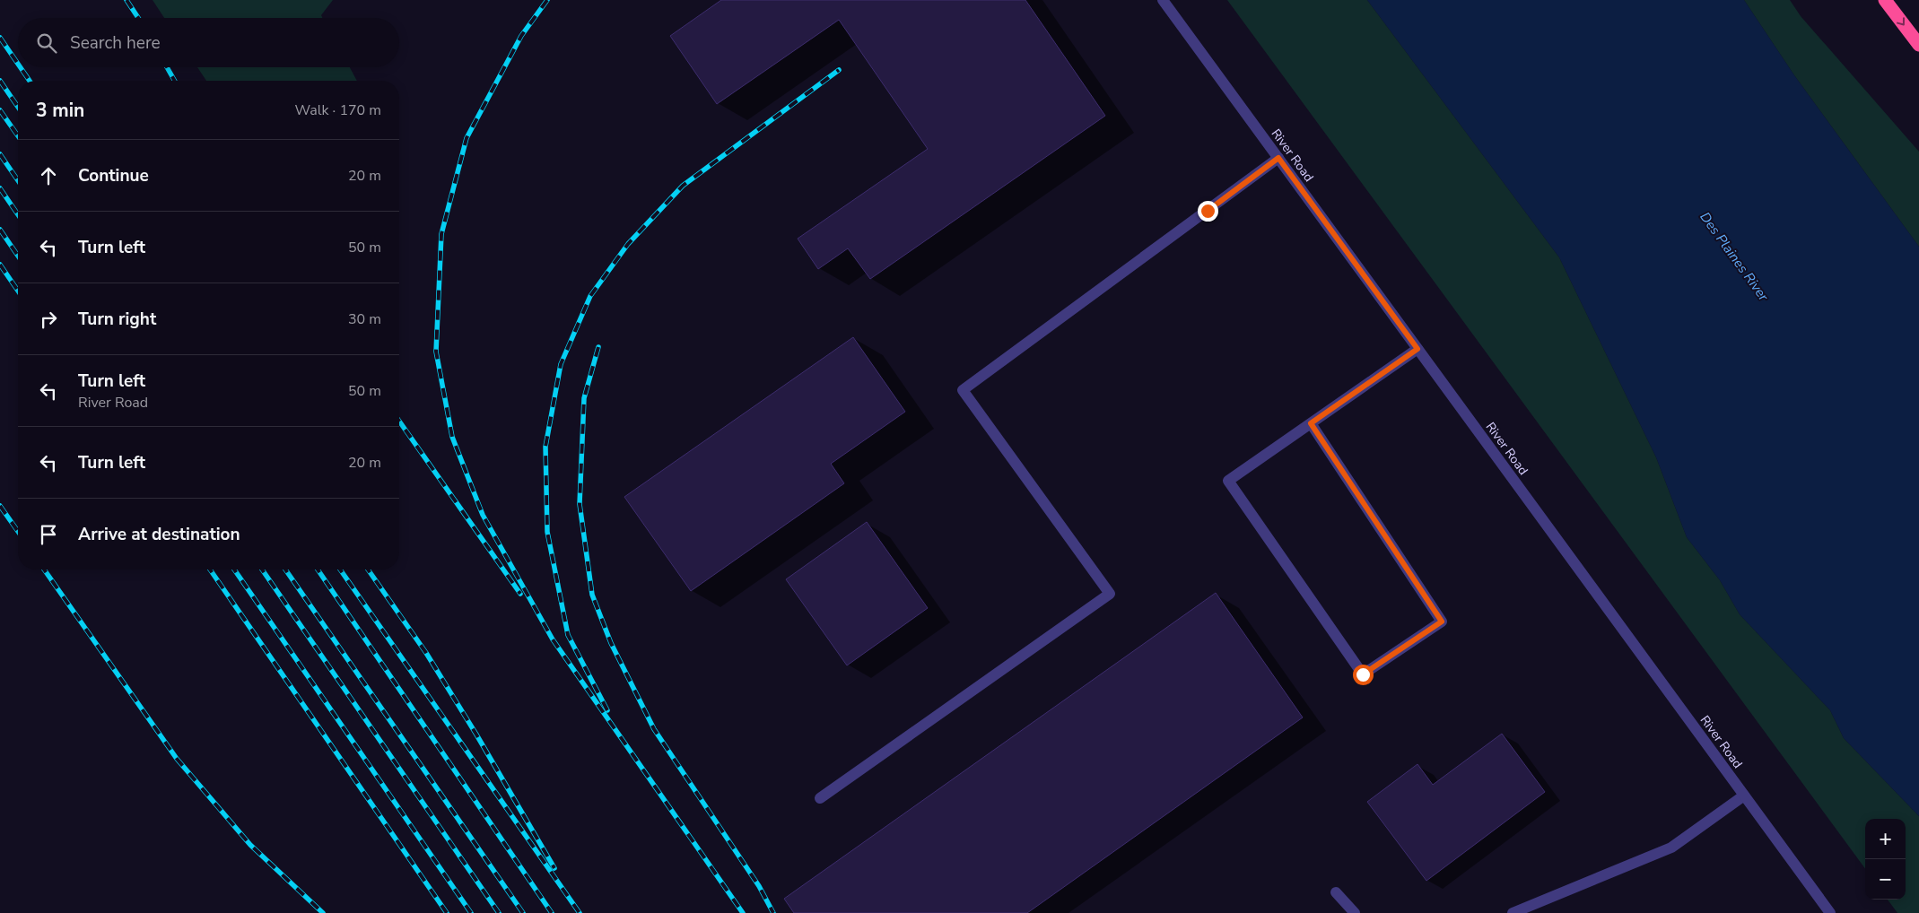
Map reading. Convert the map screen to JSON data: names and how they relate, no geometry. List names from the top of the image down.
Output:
{
  "streets": {
    "street": ["River Road"]
  },
  "water": ["Des Plaines River"],
  "page": {
    "search": "Search here",
    "heading": ["3 min", "Walk · 170 m"],
    "list": [
      ["Continue", "20 m"],
      ["Turn left", "50 m"],
      ["Turn right", "30 m"],
      ["Turn left", "River Road", "50 m"],
      ["Turn left", "20 m"],
      "Arrive at destination"
    ],
    "map_buttons": ["+", "−"]
  }
}
